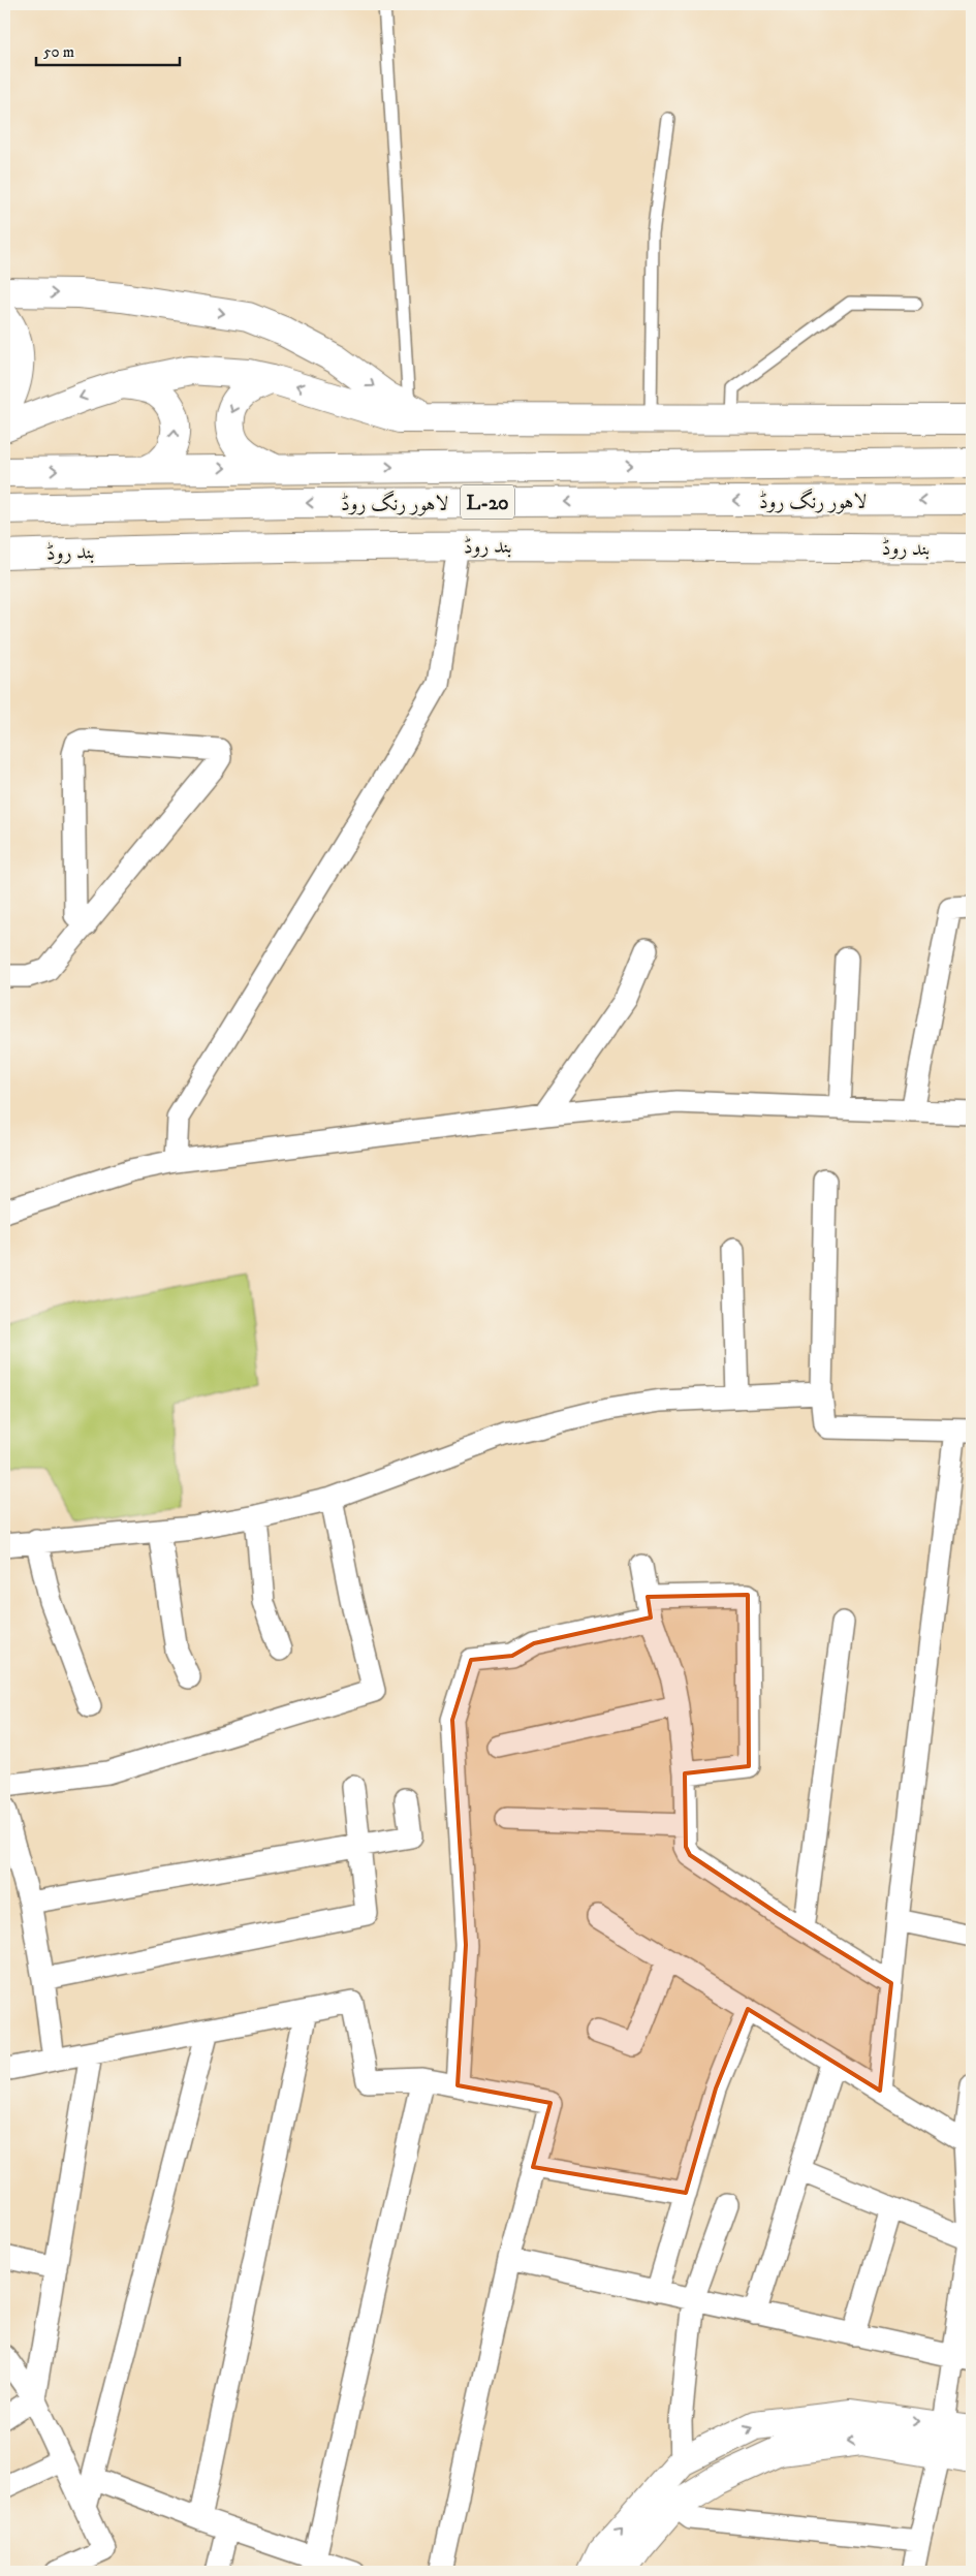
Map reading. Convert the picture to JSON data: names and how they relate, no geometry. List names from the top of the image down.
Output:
{
  "streets": {
    "main road": ["لاہور رنگ روڈ", "L-20", "بند روڈ"]
  },
  "scale_bar": "50 m"
}
